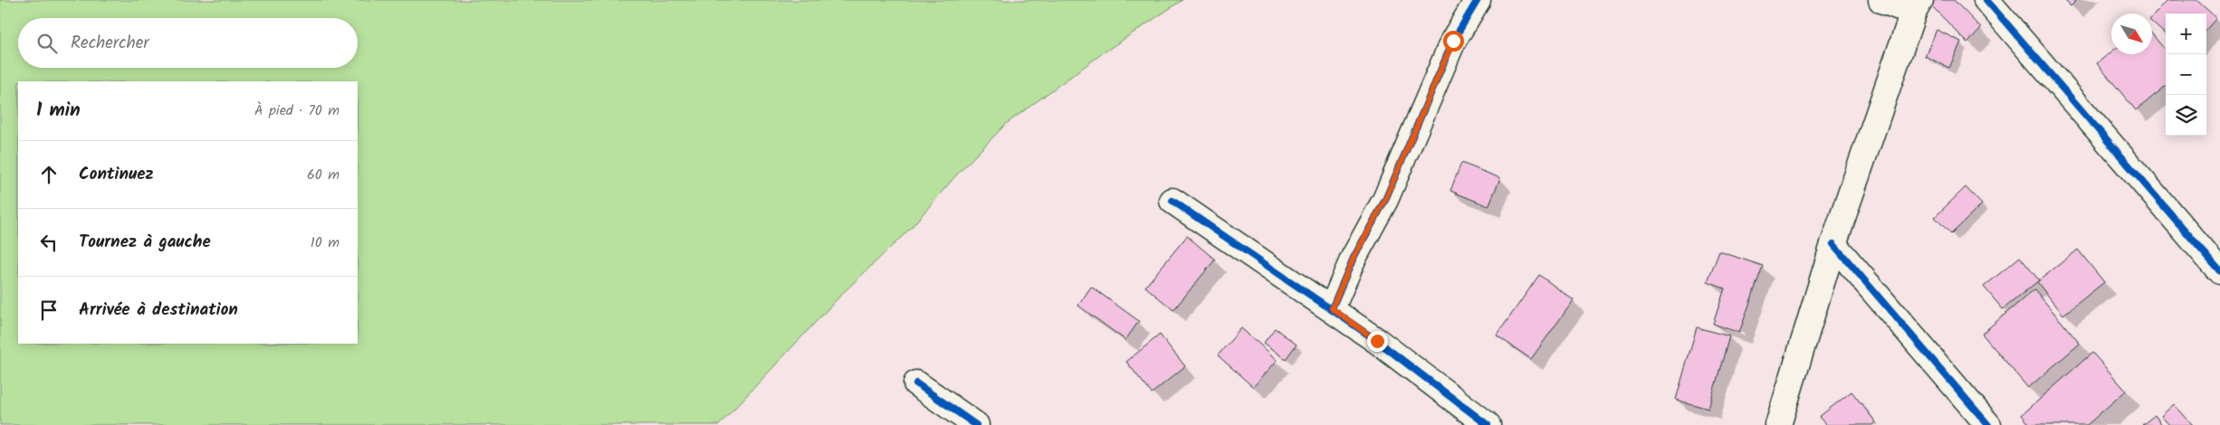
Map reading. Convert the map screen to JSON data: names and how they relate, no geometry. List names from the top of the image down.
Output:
{
  "north": "bottom right",
  "page": {
    "map_buttons": ["+", "−"],
    "search": "Rechercher",
    "heading": ["1 min", "À pied · 70 m"],
    "list": [
      ["Continuez", "60 m"],
      ["Tournez à gauche", "10 m"],
      "Arrivée à destination"
    ]
  }
}
